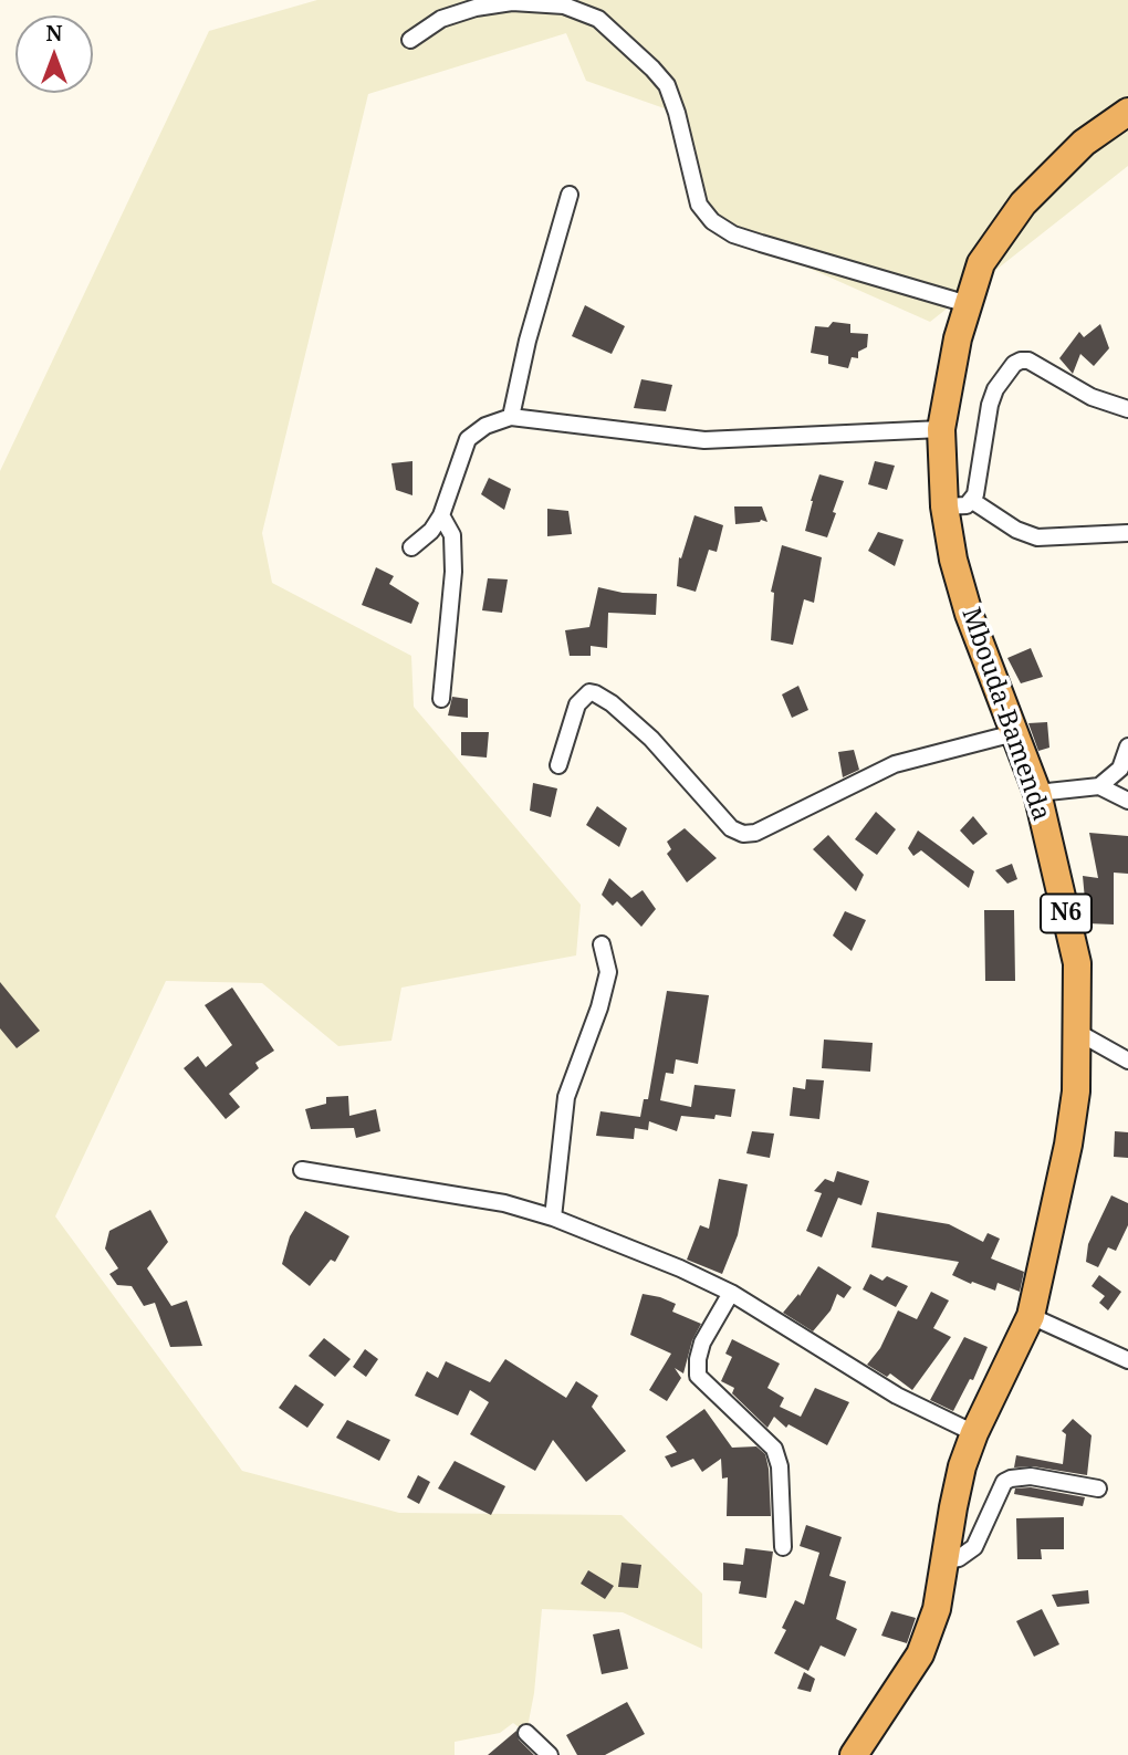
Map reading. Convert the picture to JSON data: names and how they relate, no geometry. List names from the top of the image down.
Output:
{
  "streets": {
    "highway": ["Mbouda-Bamenda", "N6"]
  },
  "north": "top"
}
